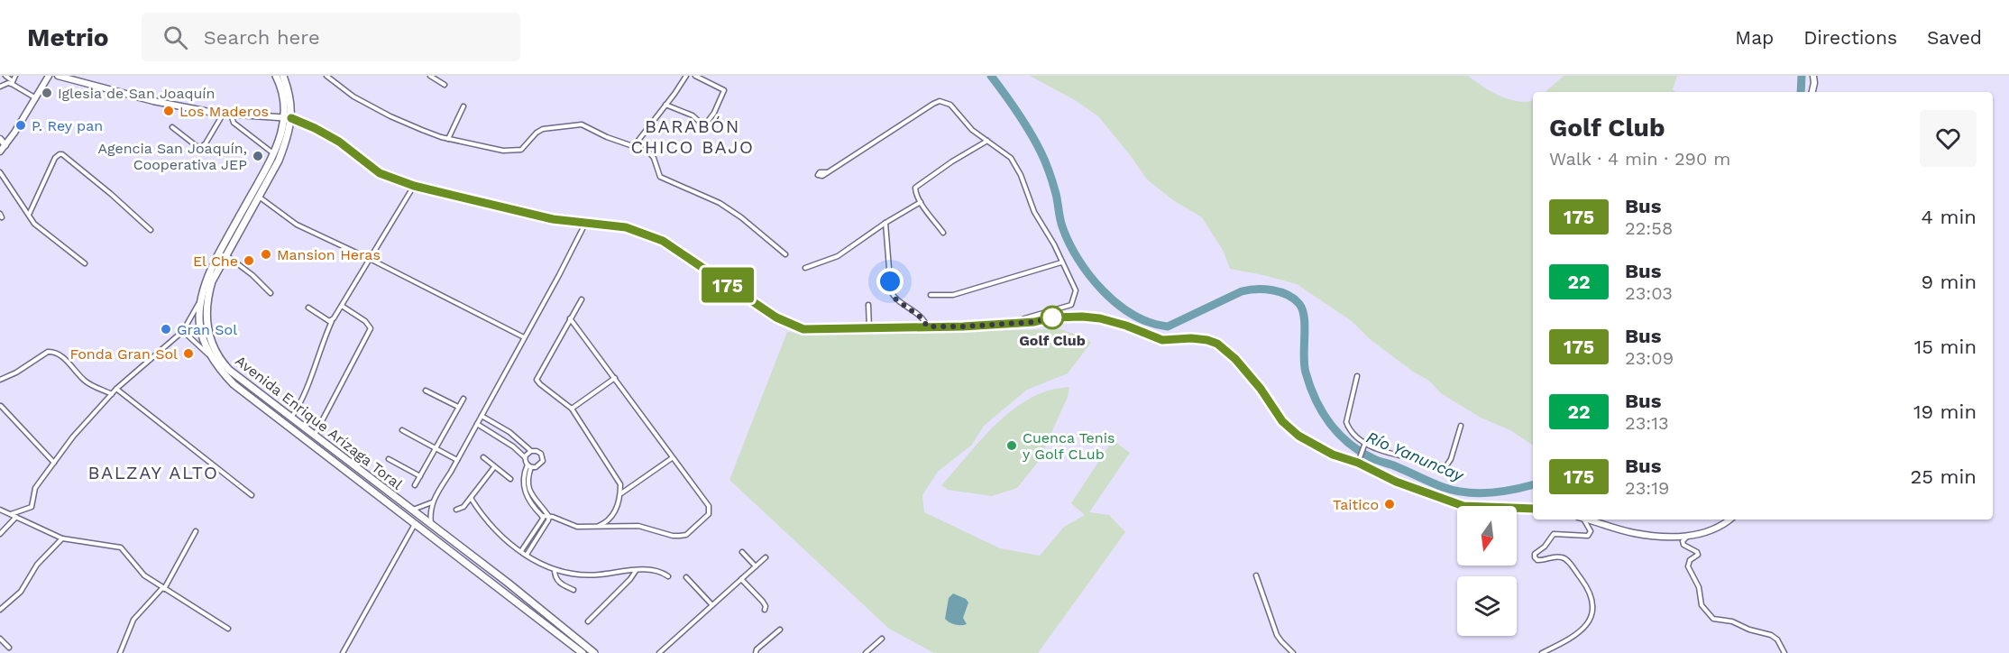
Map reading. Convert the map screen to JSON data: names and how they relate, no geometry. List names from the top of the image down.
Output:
{
  "streets": {
    "main road": ["Avenida Enrique Arízaga Toral"]
  },
  "districts": ["BARABÓN CHICO BAJO", "BALZAY ALTO"],
  "water": ["Río Yanuncay"],
  "places": [
    "Iglesia de San Joaquín",
    "Los Maderos",
    "P. Rey pan",
    "Agencia San Joaquín, Cooperativa JEP",
    "Mansion Heras",
    "El Che",
    "Golf Club",
    "Gran Sol",
    "Fonda Gran Sol",
    "Cuenca Tenis y Golf CLub",
    "Taitico"
  ],
  "lines": ["bus line 175"],
  "north": "bottom",
  "page": {
    "header": "Metrio",
    "search": "Search here",
    "nav": ["Map", "Directions", "Saved"],
    "on_map": "175",
    "heading": ["Golf Club", "Walk · 4 min · 290 m"],
    "list": [
      {
        "mark": "175",
        "name": "Bus",
        "note": "22:58",
        "value": "4 min"
      },
      {
        "mark": "22",
        "name": "Bus",
        "note": "23:03",
        "value": "9 min"
      },
      {
        "mark": "175",
        "name": "Bus",
        "note": "23:09",
        "value": "15 min"
      },
      {
        "mark": "22",
        "name": "Bus",
        "note": "23:13",
        "value": "19 min"
      },
      {
        "mark": "175",
        "name": "Bus",
        "note": "23:19",
        "value": "25 min"
      }
    ]
  }
}
